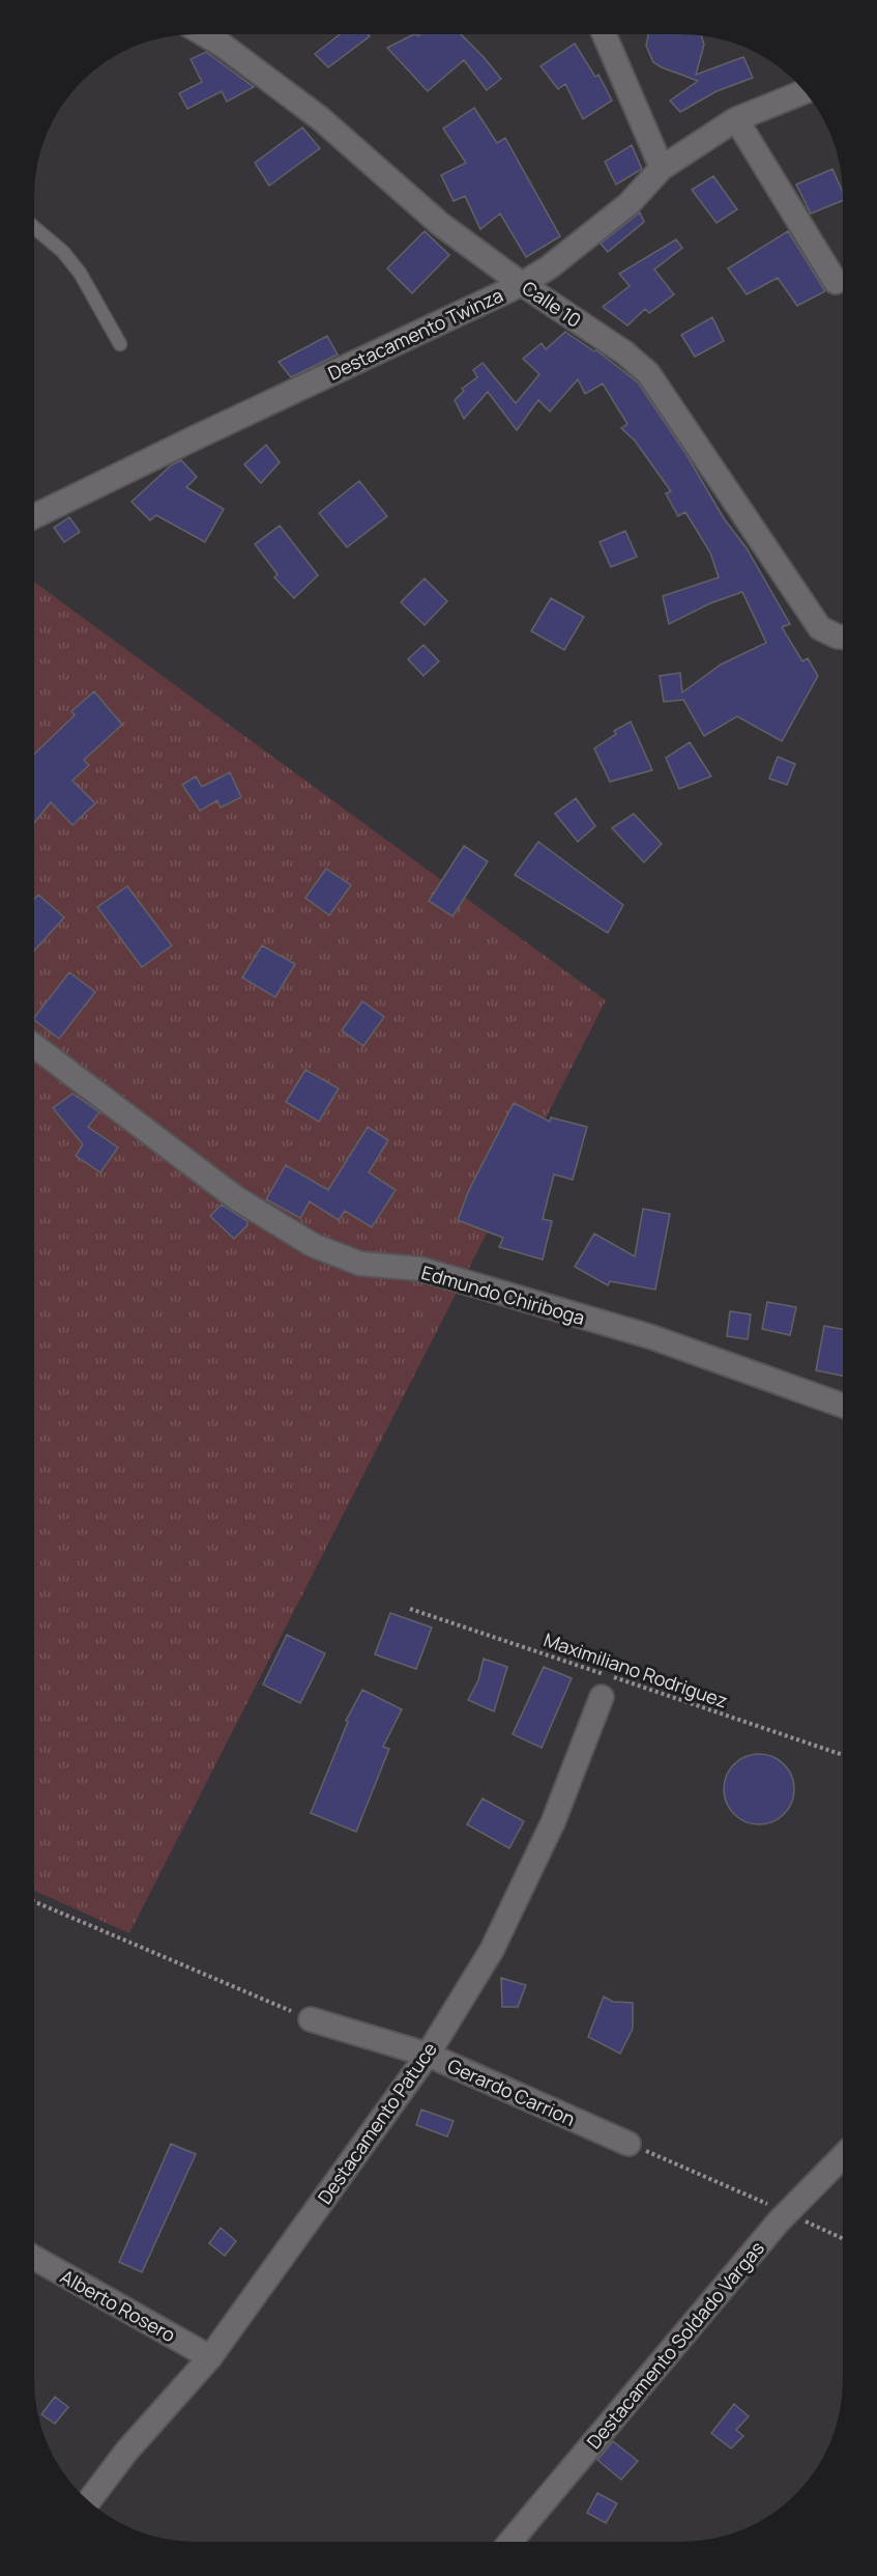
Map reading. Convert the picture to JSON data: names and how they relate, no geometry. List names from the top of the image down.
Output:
{
  "streets": {
    "street": [
      "Calle 10",
      "Destacamento Twinza",
      "Edmundo Chiriboga",
      "Gerardo Carrion",
      "Destacamento Patuce",
      "Alberto Rosero",
      "Destacamento Soldado Vargas"
    ],
    "path": ["Maximiliano Rodriguez"]
  },
  "crossings": [
    ["Calle 10", "Destacamento Twinza"],
    ["Gerardo Carrion", "Destacamento Patuce"],
    ["Destacamento Patuce", "Alberto Rosero"]
  ]
}
